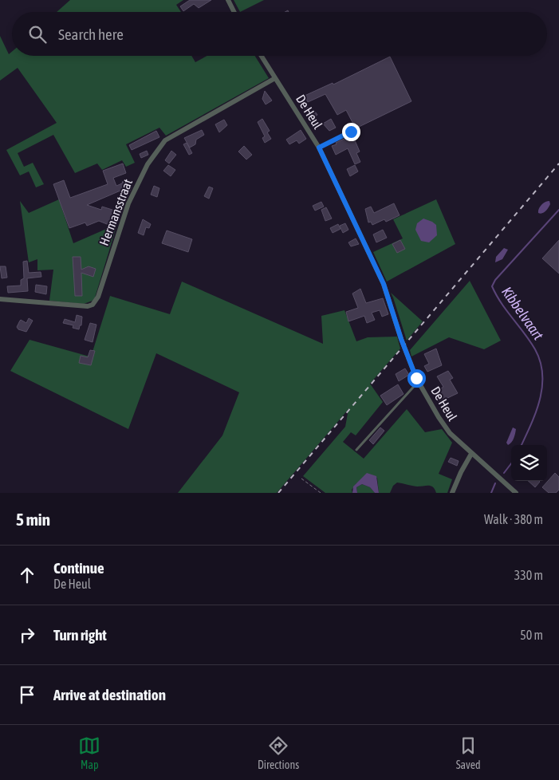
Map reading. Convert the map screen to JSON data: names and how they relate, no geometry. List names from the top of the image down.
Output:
{
  "streets": {
    "street": ["De Heul", "Hermansstraat"]
  },
  "crossings": [
    ["De Heul", "Hermansstraat"]
  ],
  "water": ["Kibbelvaart"],
  "page": {
    "search": "Search here",
    "heading": ["5 min", "Walk · 380 m"],
    "list": [
      ["Continue", "De Heul", "330 m"],
      ["Turn right", "50 m"],
      "Arrive at destination"
    ],
    "nav": ["Map", "Directions", "Saved"]
  }
}
